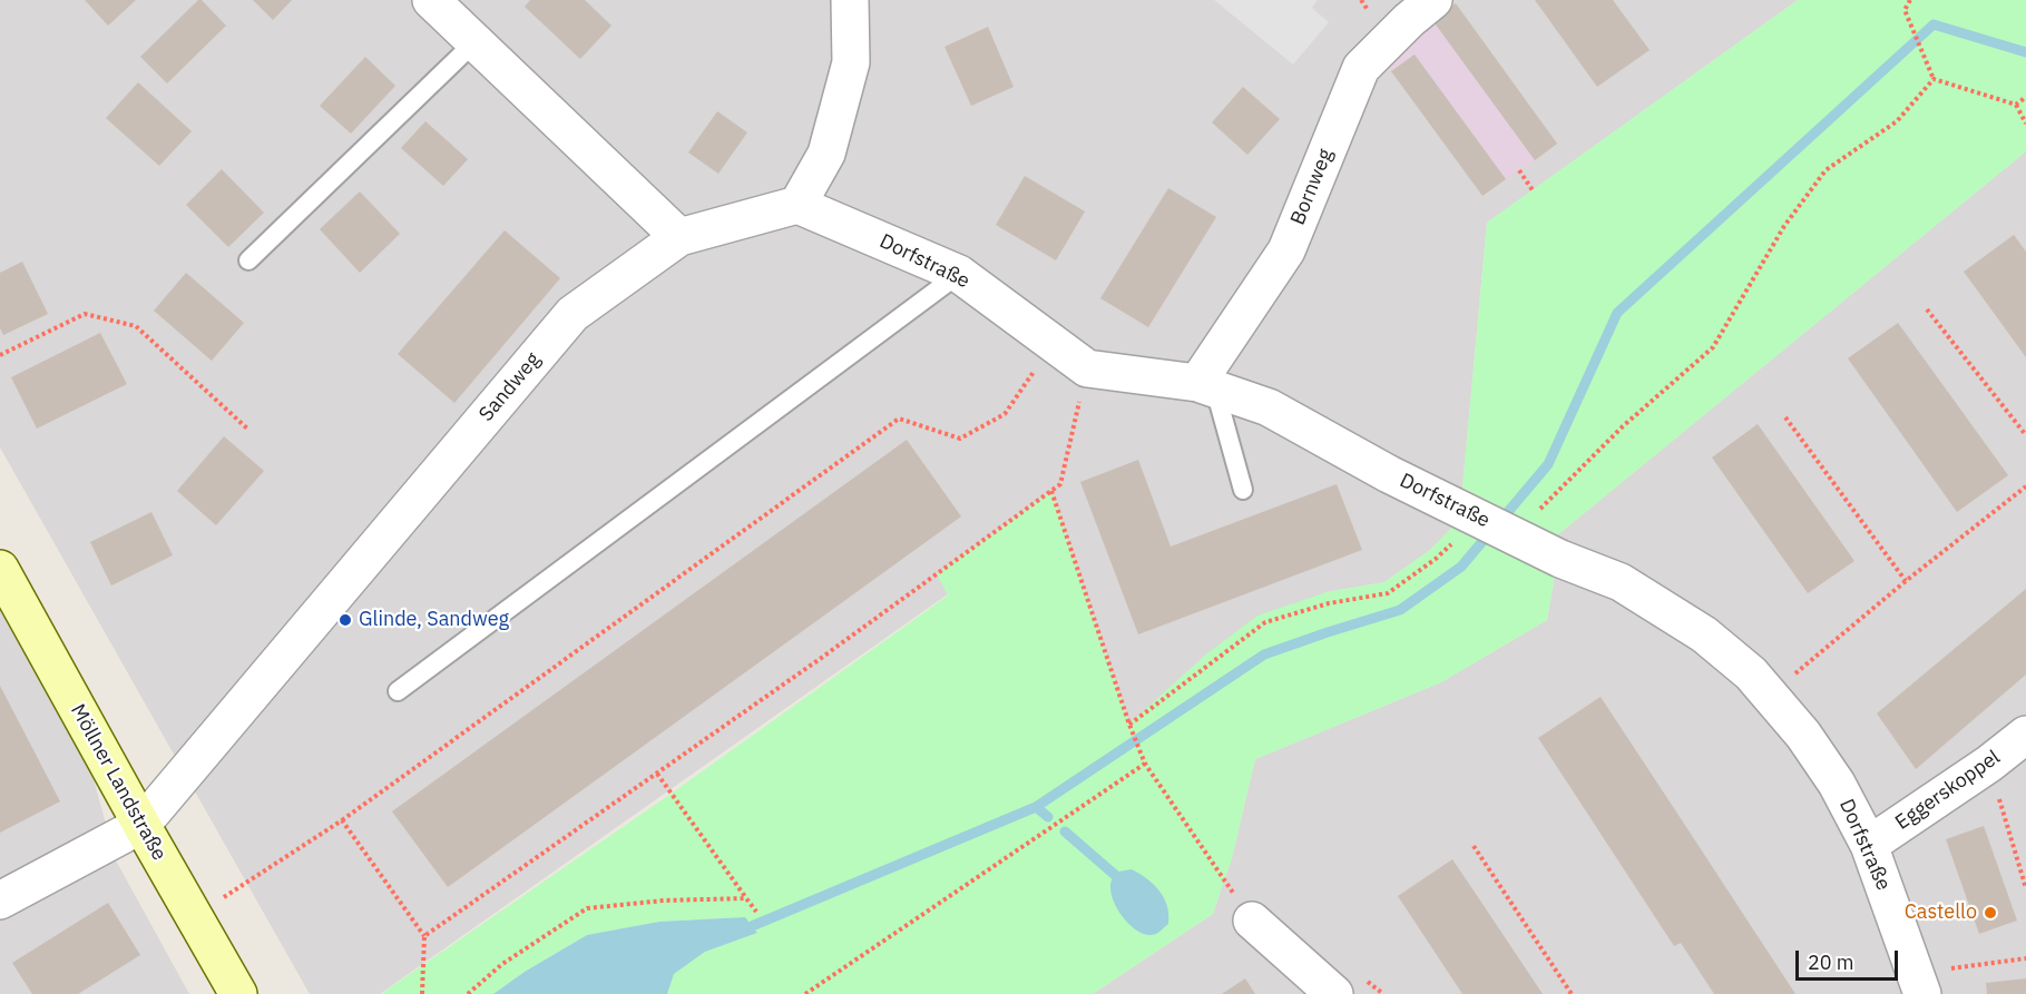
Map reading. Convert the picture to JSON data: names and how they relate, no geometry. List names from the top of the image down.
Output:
{
  "streets": {
    "main road": ["Möllner Landstraße"],
    "street": [
      "Bornweg",
      "Dorfstraße",
      "Sandweg",
      "Eggerskoppel"
    ]
  },
  "crossings": [
    ["Bornweg", "Dorfstraße"],
    ["Dorfstraße", "Eggerskoppel"],
    ["Sandweg", "Möllner Landstraße"]
  ],
  "places": ["Glinde, Sandweg", "Castello"],
  "scale_bar": "20 m"
}
